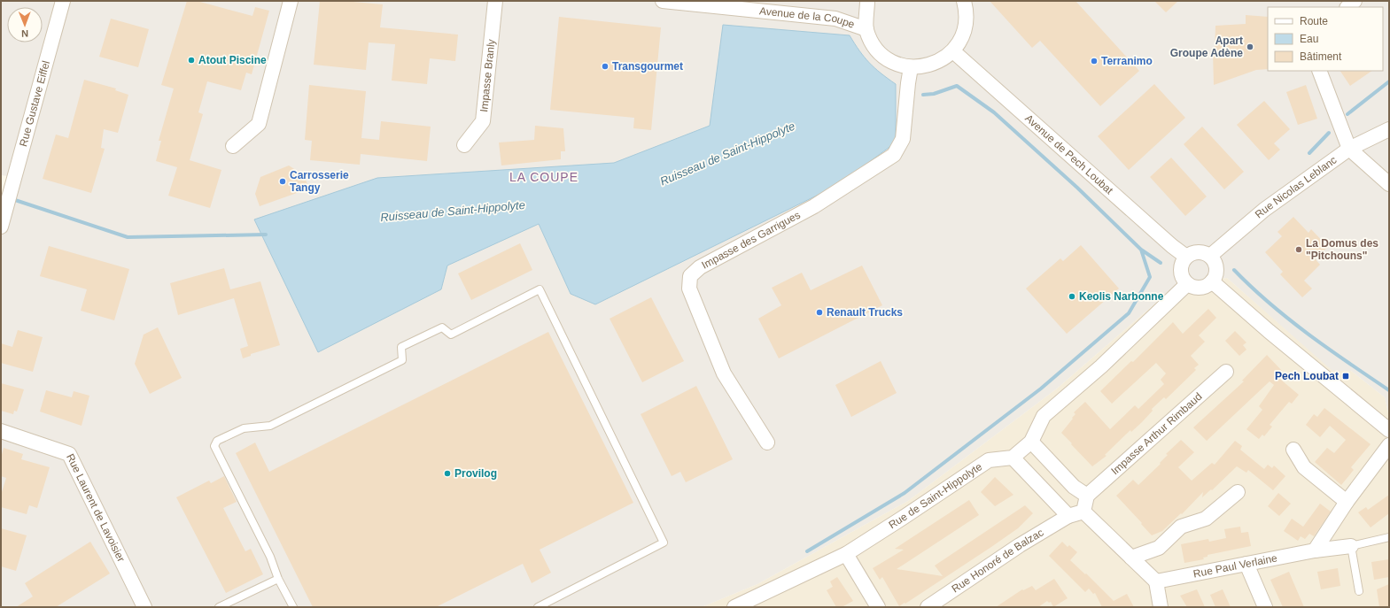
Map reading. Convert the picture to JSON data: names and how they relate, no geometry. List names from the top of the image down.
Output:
{
  "streets": {
    "street": [
      "Avenue de la Coupe",
      "Impasse Branly",
      "Rue Gustave Eiffel",
      "Avenue de Pech Loubat",
      "Rue Nicolas Leblanc",
      "Impasse des Garrigues",
      "Impasse Arthur Rimbaud",
      "Rue de Saint-Hippolyte",
      "Rue Laurent de Lavoisier",
      "Rue Honoré de Balzac",
      "Rue Paul Verlaine"
    ]
  },
  "crossings": [
    ["Avenue de Pech Loubat", "Rue Nicolas Leblanc"]
  ],
  "districts": ["LA COUPE"],
  "water": ["Ruisseau de Saint-Hippolyte"],
  "places": {
    "other": [
      "Apart Groupe Adène",
      "Atout Piscine",
      "Terranimo",
      "Transgourmet",
      "Carrosserie Tangy",
      "La Domus des \"Pitchouns\"",
      "Keolis Narbonne",
      "Renault Trucks",
      "Provilog"
    ],
    "transit": ["Pech Loubat"]
  },
  "legend": ["Route", "Eau", "Bâtiment"],
  "north": "bottom"
}
